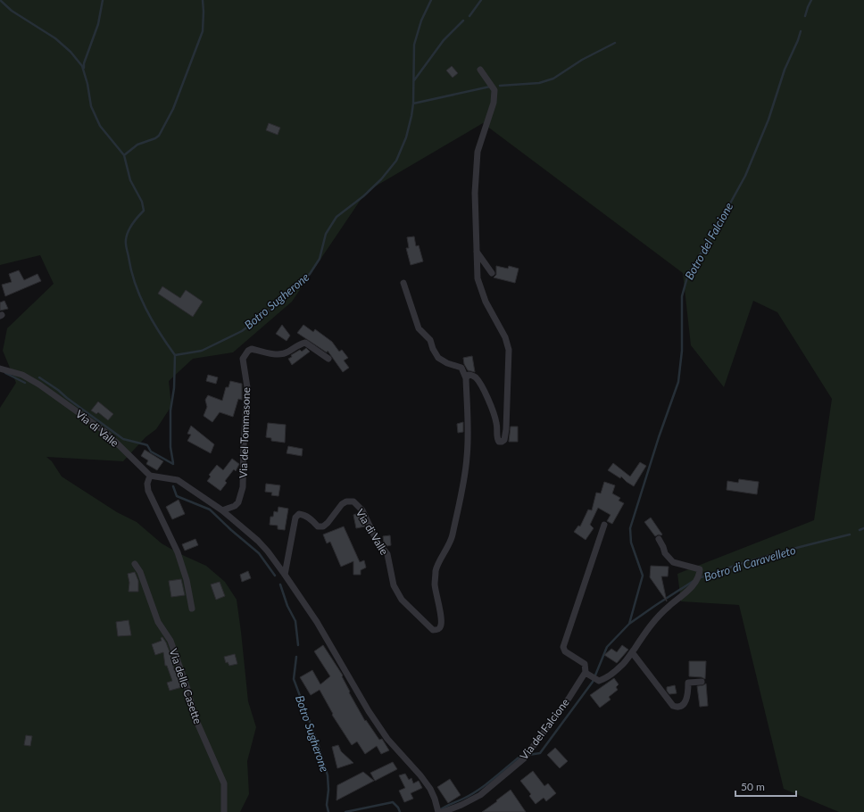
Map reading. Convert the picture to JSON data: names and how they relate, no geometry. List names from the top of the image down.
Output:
{
  "streets": {
    "street": [
      "Via di Valle",
      "Via del Tommasone",
      "Via delle Casette",
      "Via del Falcione"
    ]
  },
  "water": ["Botro del Falcione", "Botro Sugherone", "Botro di Caravelleto"],
  "scale_bar": "50 m"
}
